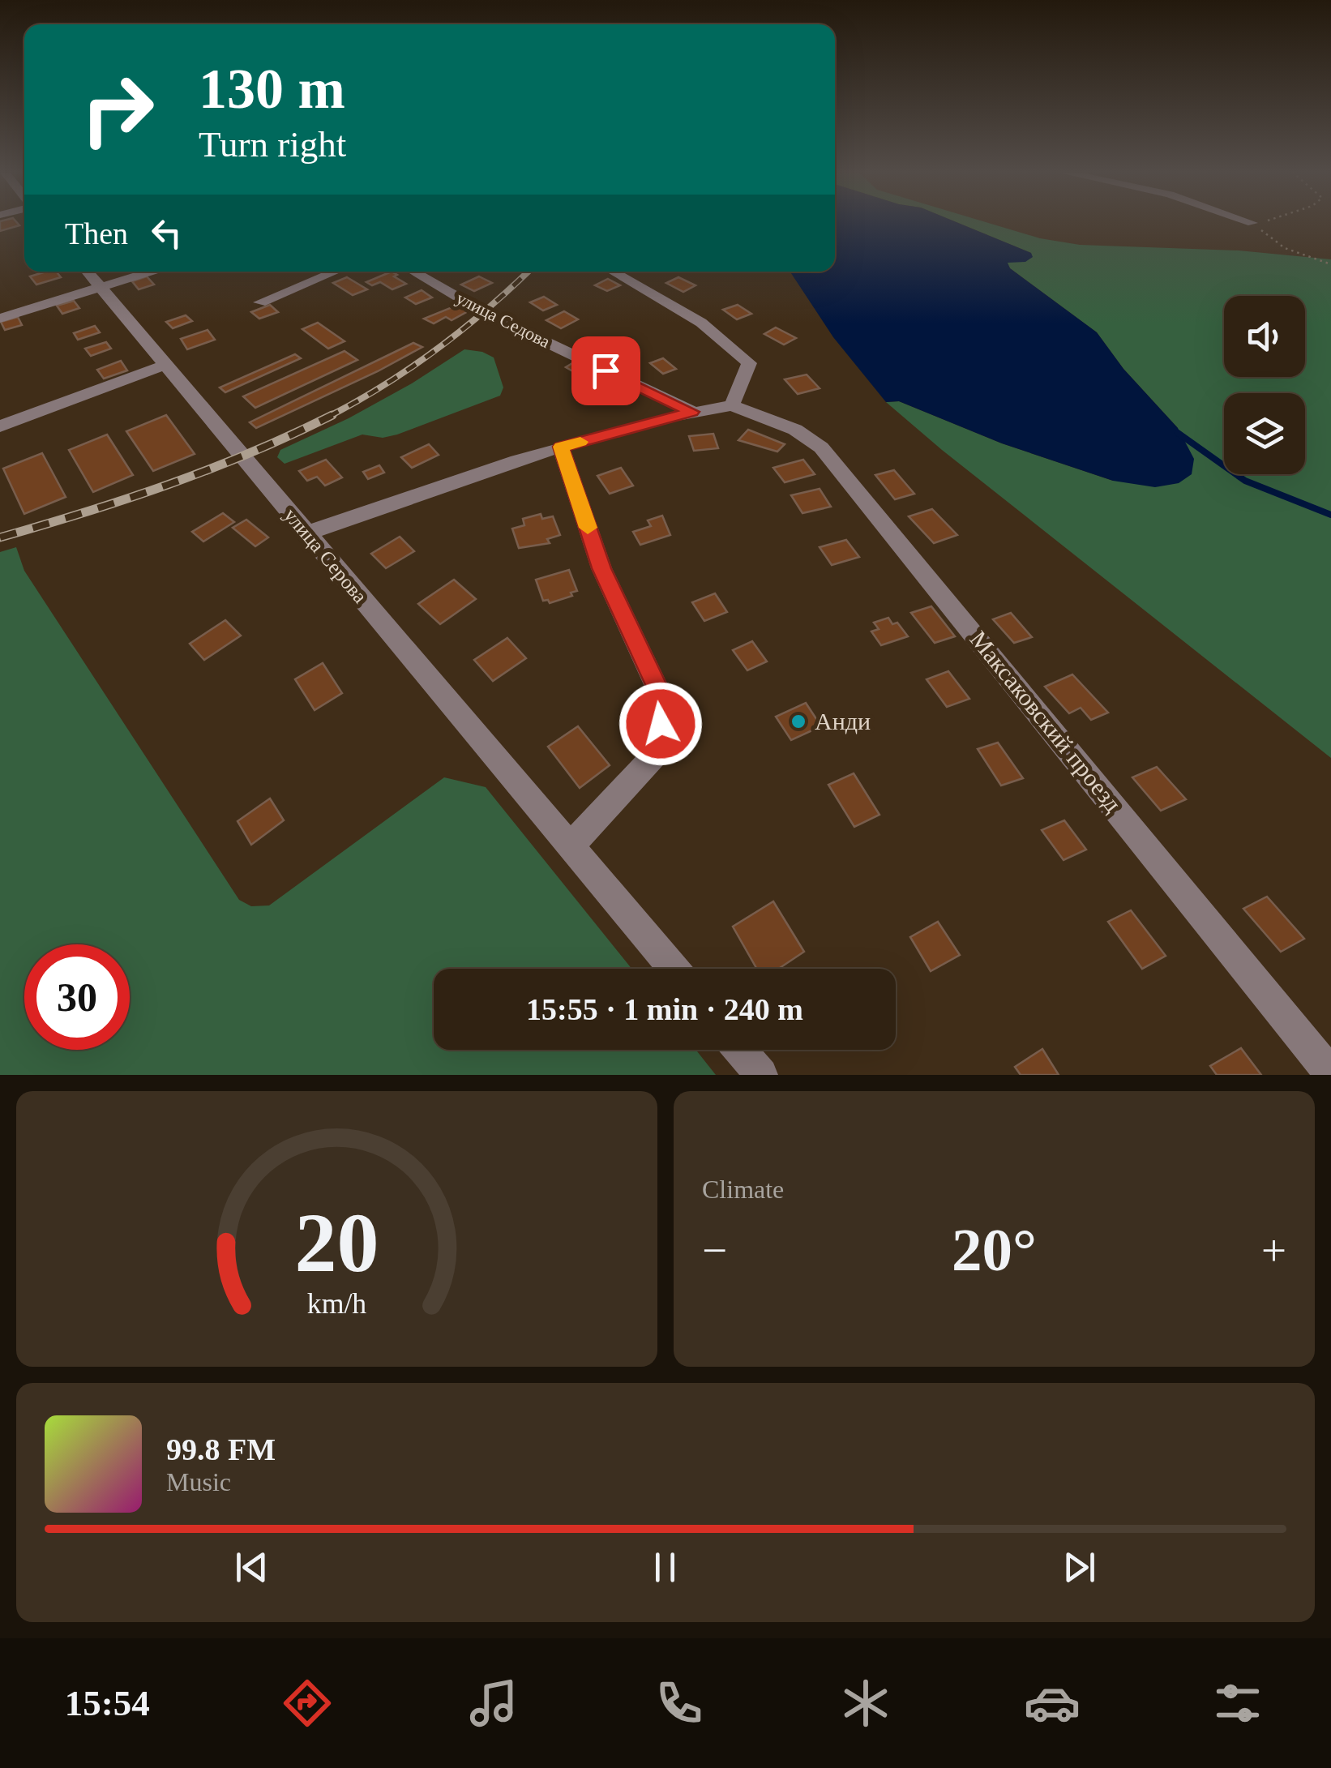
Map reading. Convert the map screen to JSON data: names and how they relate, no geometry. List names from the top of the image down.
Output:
{
  "streets": {
    "street": ["улица Седова", "улица Серова", "Максаковский проезд"]
  },
  "places": ["Анди"],
  "page": {
    "turn": ["130 m", "Turn right"],
    "then": "Then",
    "limit": "30",
    "trip": "15:55 · 1 min · 240 m",
    "tile": "Climate",
    "heat": ["−", "20°", "+"],
    "song": ["99.8 FM", "Music"],
    "tabs": "15:54",
    "gauge": ["20", "km/h"]
  }
}
